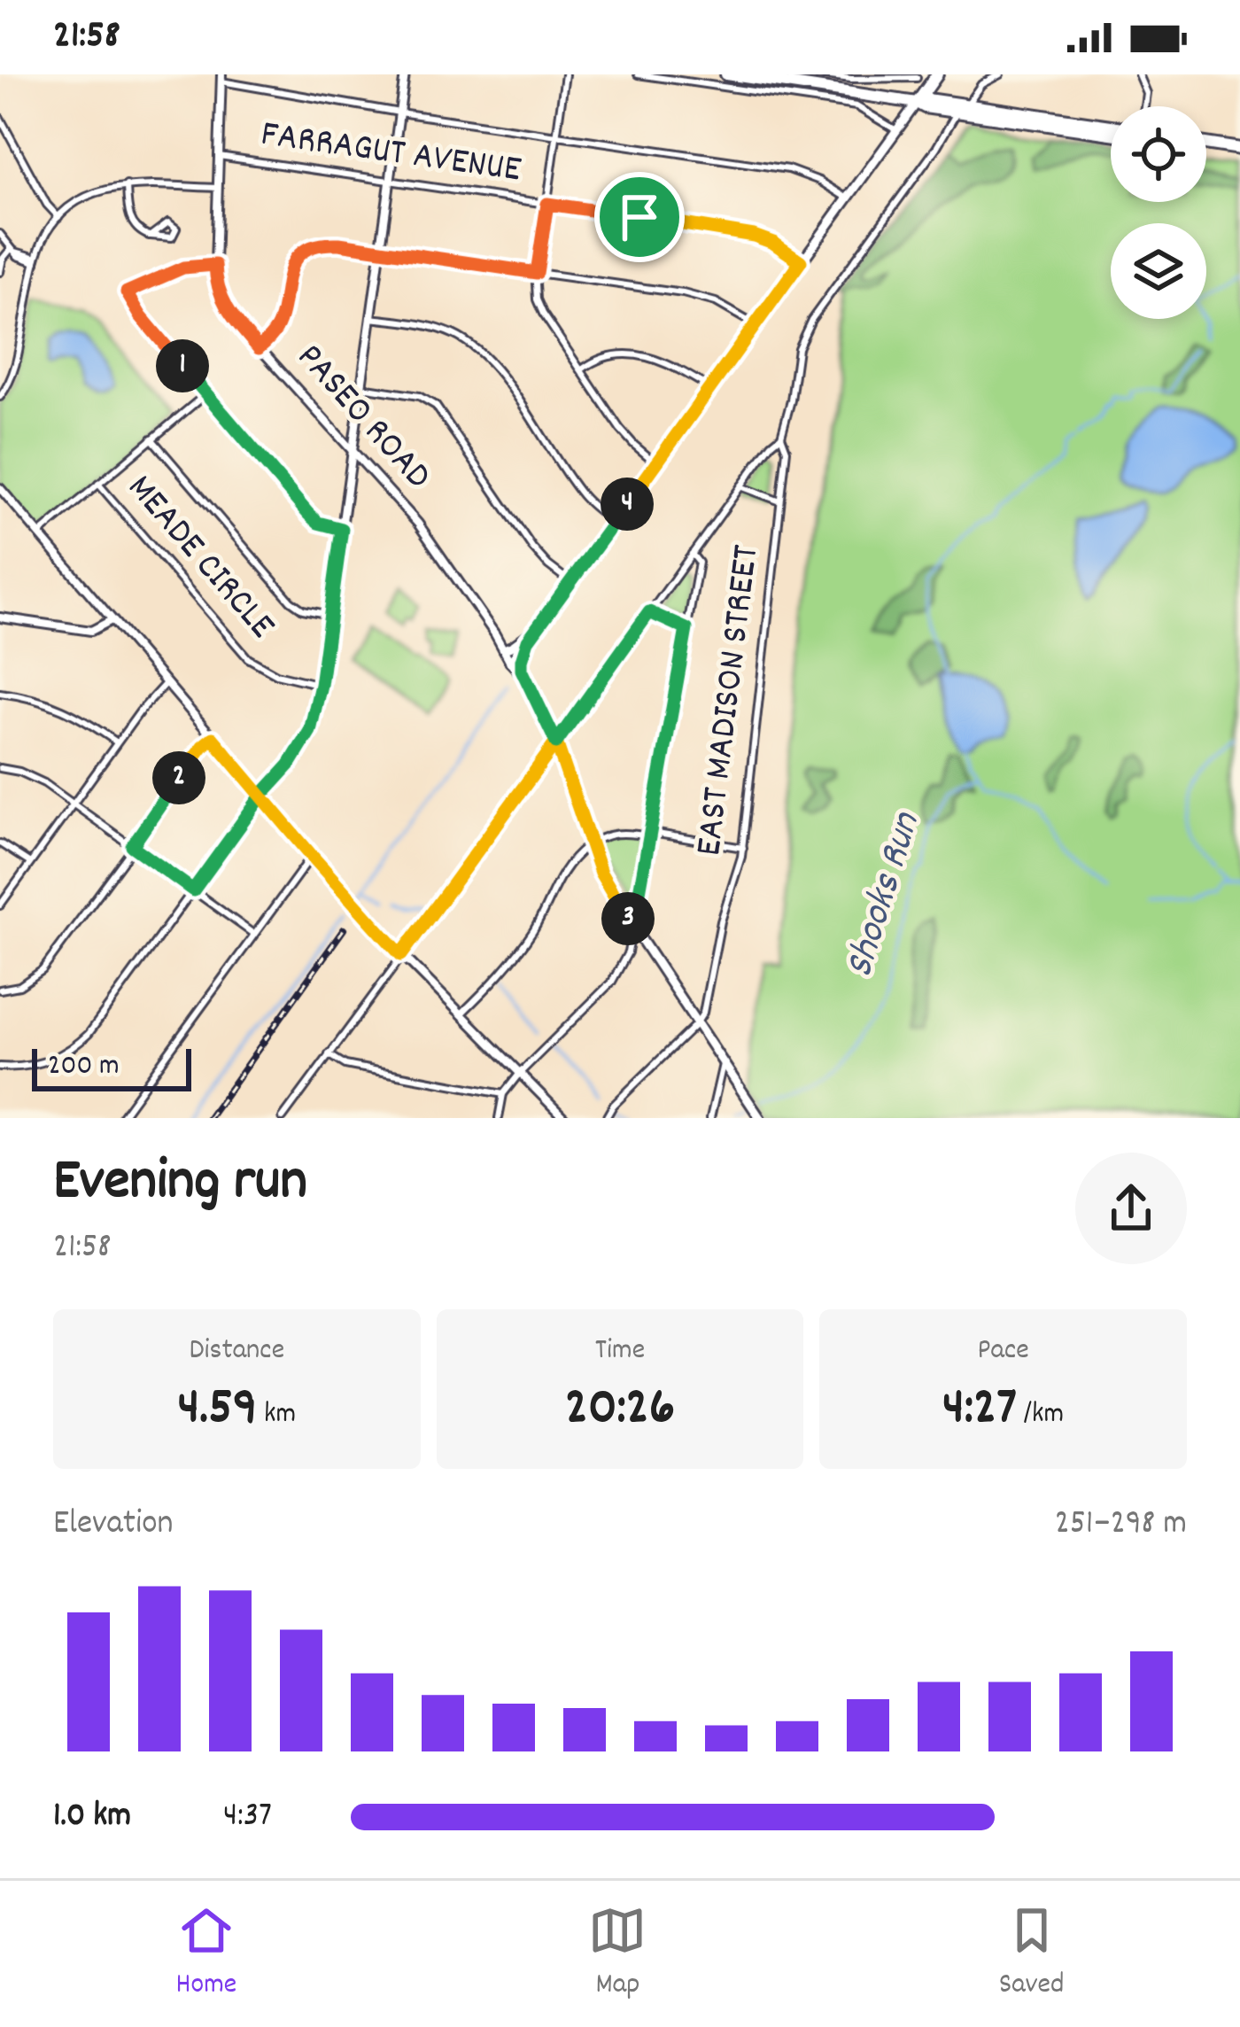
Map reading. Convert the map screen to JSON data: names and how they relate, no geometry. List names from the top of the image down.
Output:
{
  "streets": {
    "main road": ["PASEO ROAD"],
    "street": ["FARRAGUT AVENUE", "MEADE CIRCLE", "EAST MADISON STREET"]
  },
  "crossings": [
    ["FARRAGUT AVENUE", "PASEO ROAD"],
    ["PASEO ROAD", "EAST MADISON STREET"]
  ],
  "water": ["Shooks Run"],
  "scale_bar": "200 m",
  "page": {
    "status": "21:58",
    "pins": [
      "1",
      "4",
      "2",
      "3"
    ],
    "scale": "200 m",
    "heading": ["Evening run", "21:58"],
    "stats": [
      ["Distance", "4.59 km"],
      ["Time", "20:26"],
      ["Pace", "4:27 /km"]
    ],
    "chart": ["Elevation", "251–298 m"],
    "list": [
      {
        "name": "1.0 km",
        "note": "4:37"
      }
    ],
    "tabs": ["Home", "Map", "Saved"]
  }
}
